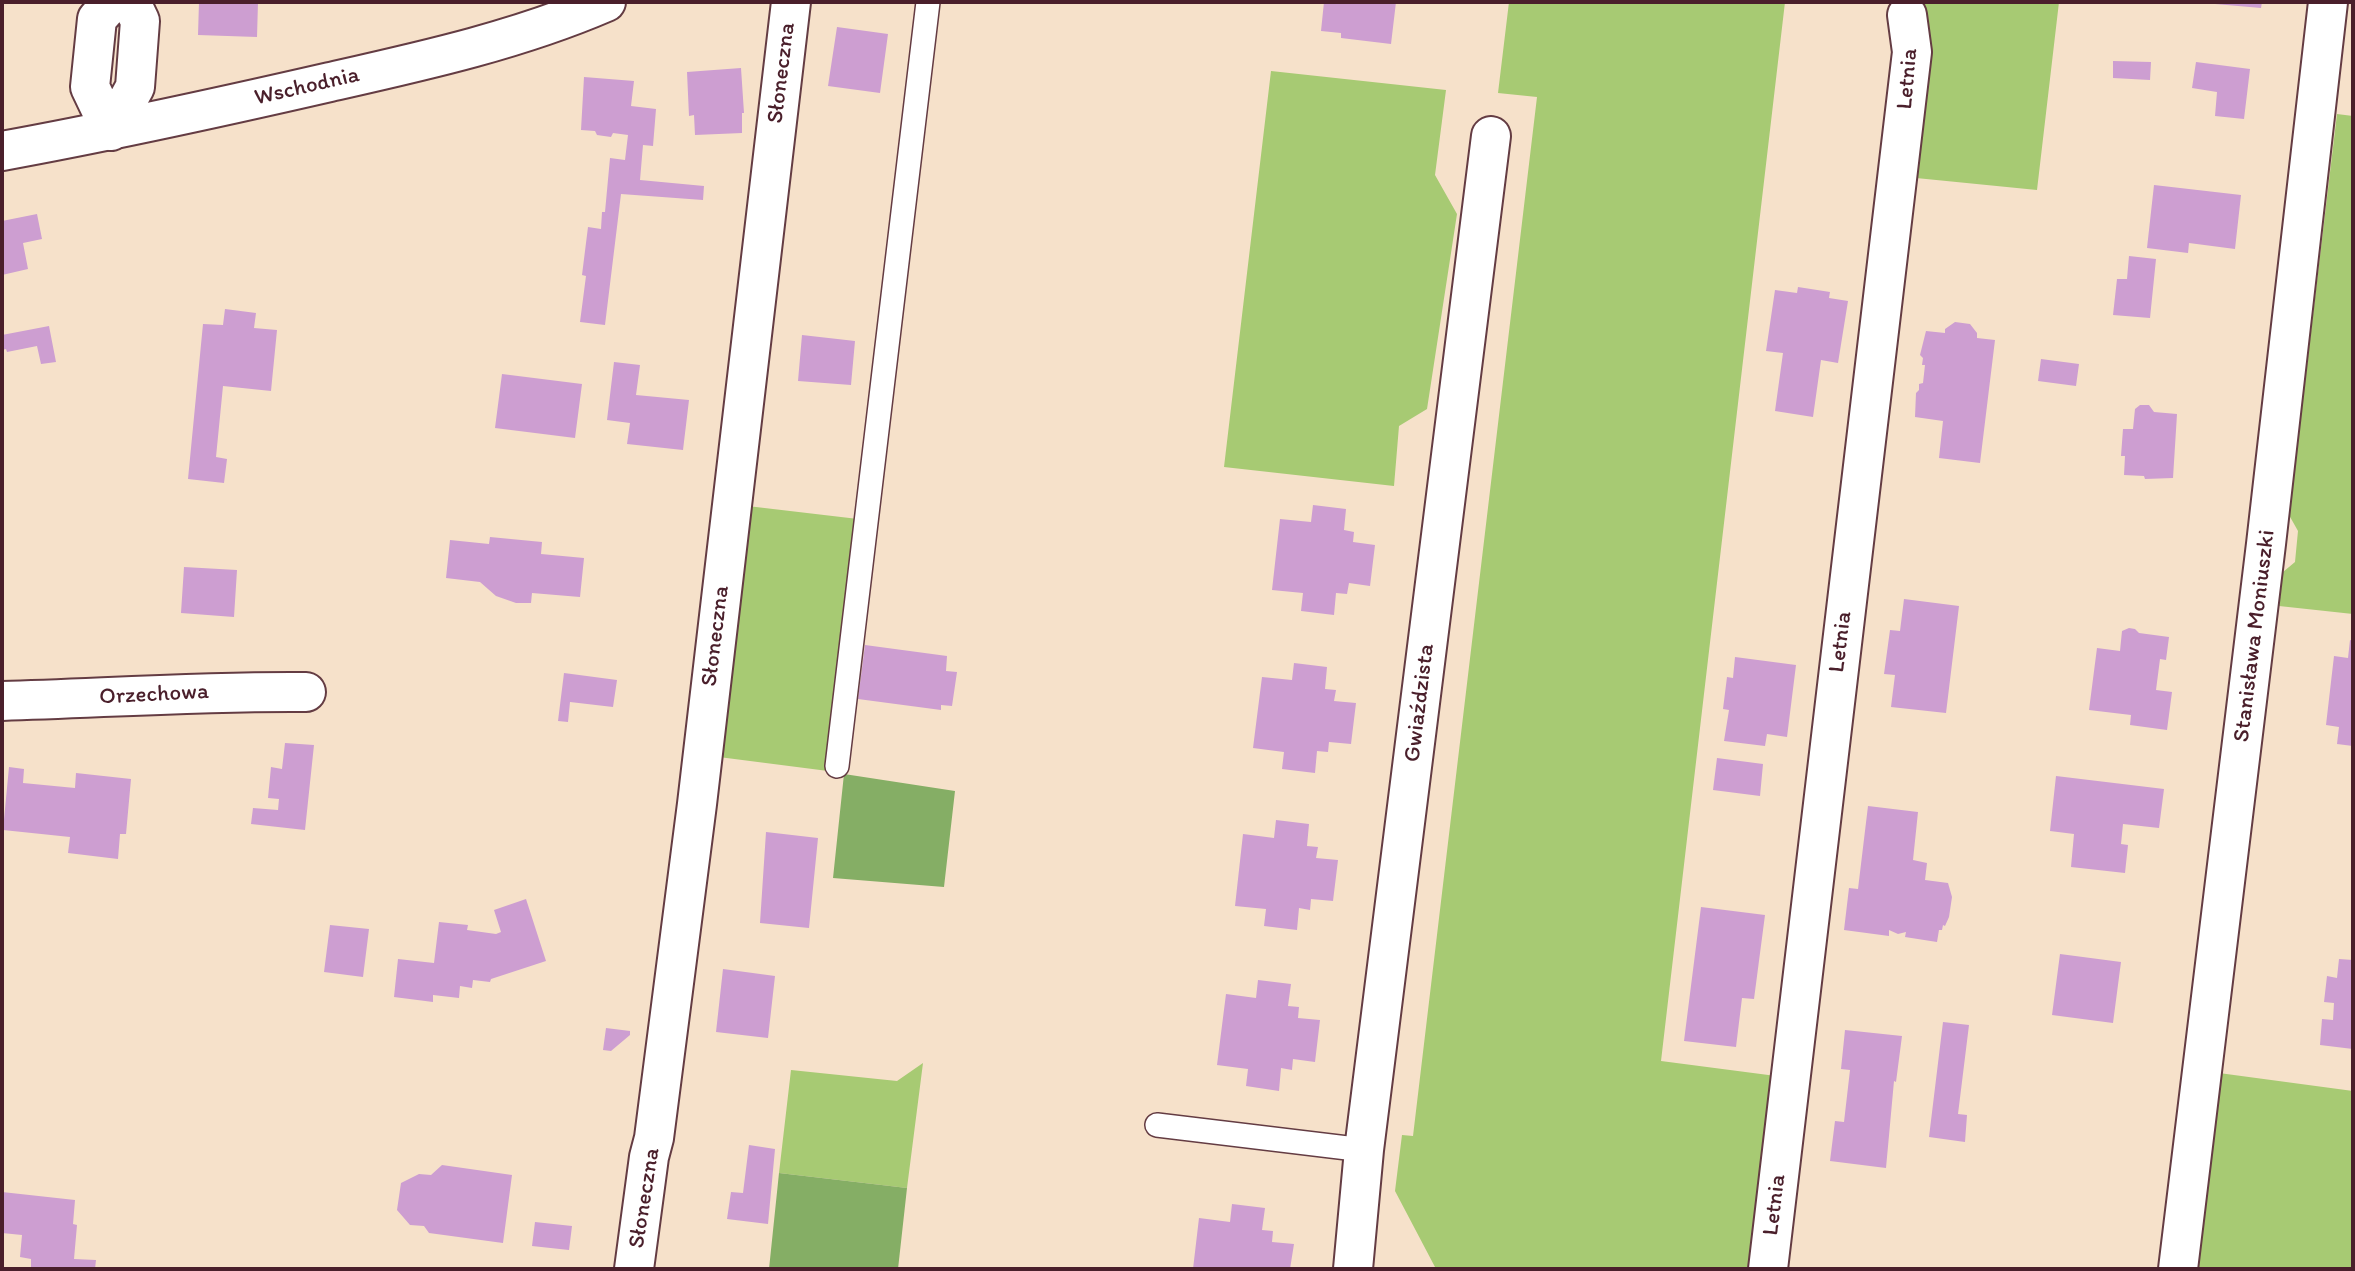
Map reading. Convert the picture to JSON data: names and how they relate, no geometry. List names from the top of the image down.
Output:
{
  "streets": {
    "street": [
      "Słoneczna",
      "Letnia",
      "Wschodnia",
      "Stanisława Moniuszki",
      "Orzechowa",
      "Gwiaździsta"
    ]
  }
}
